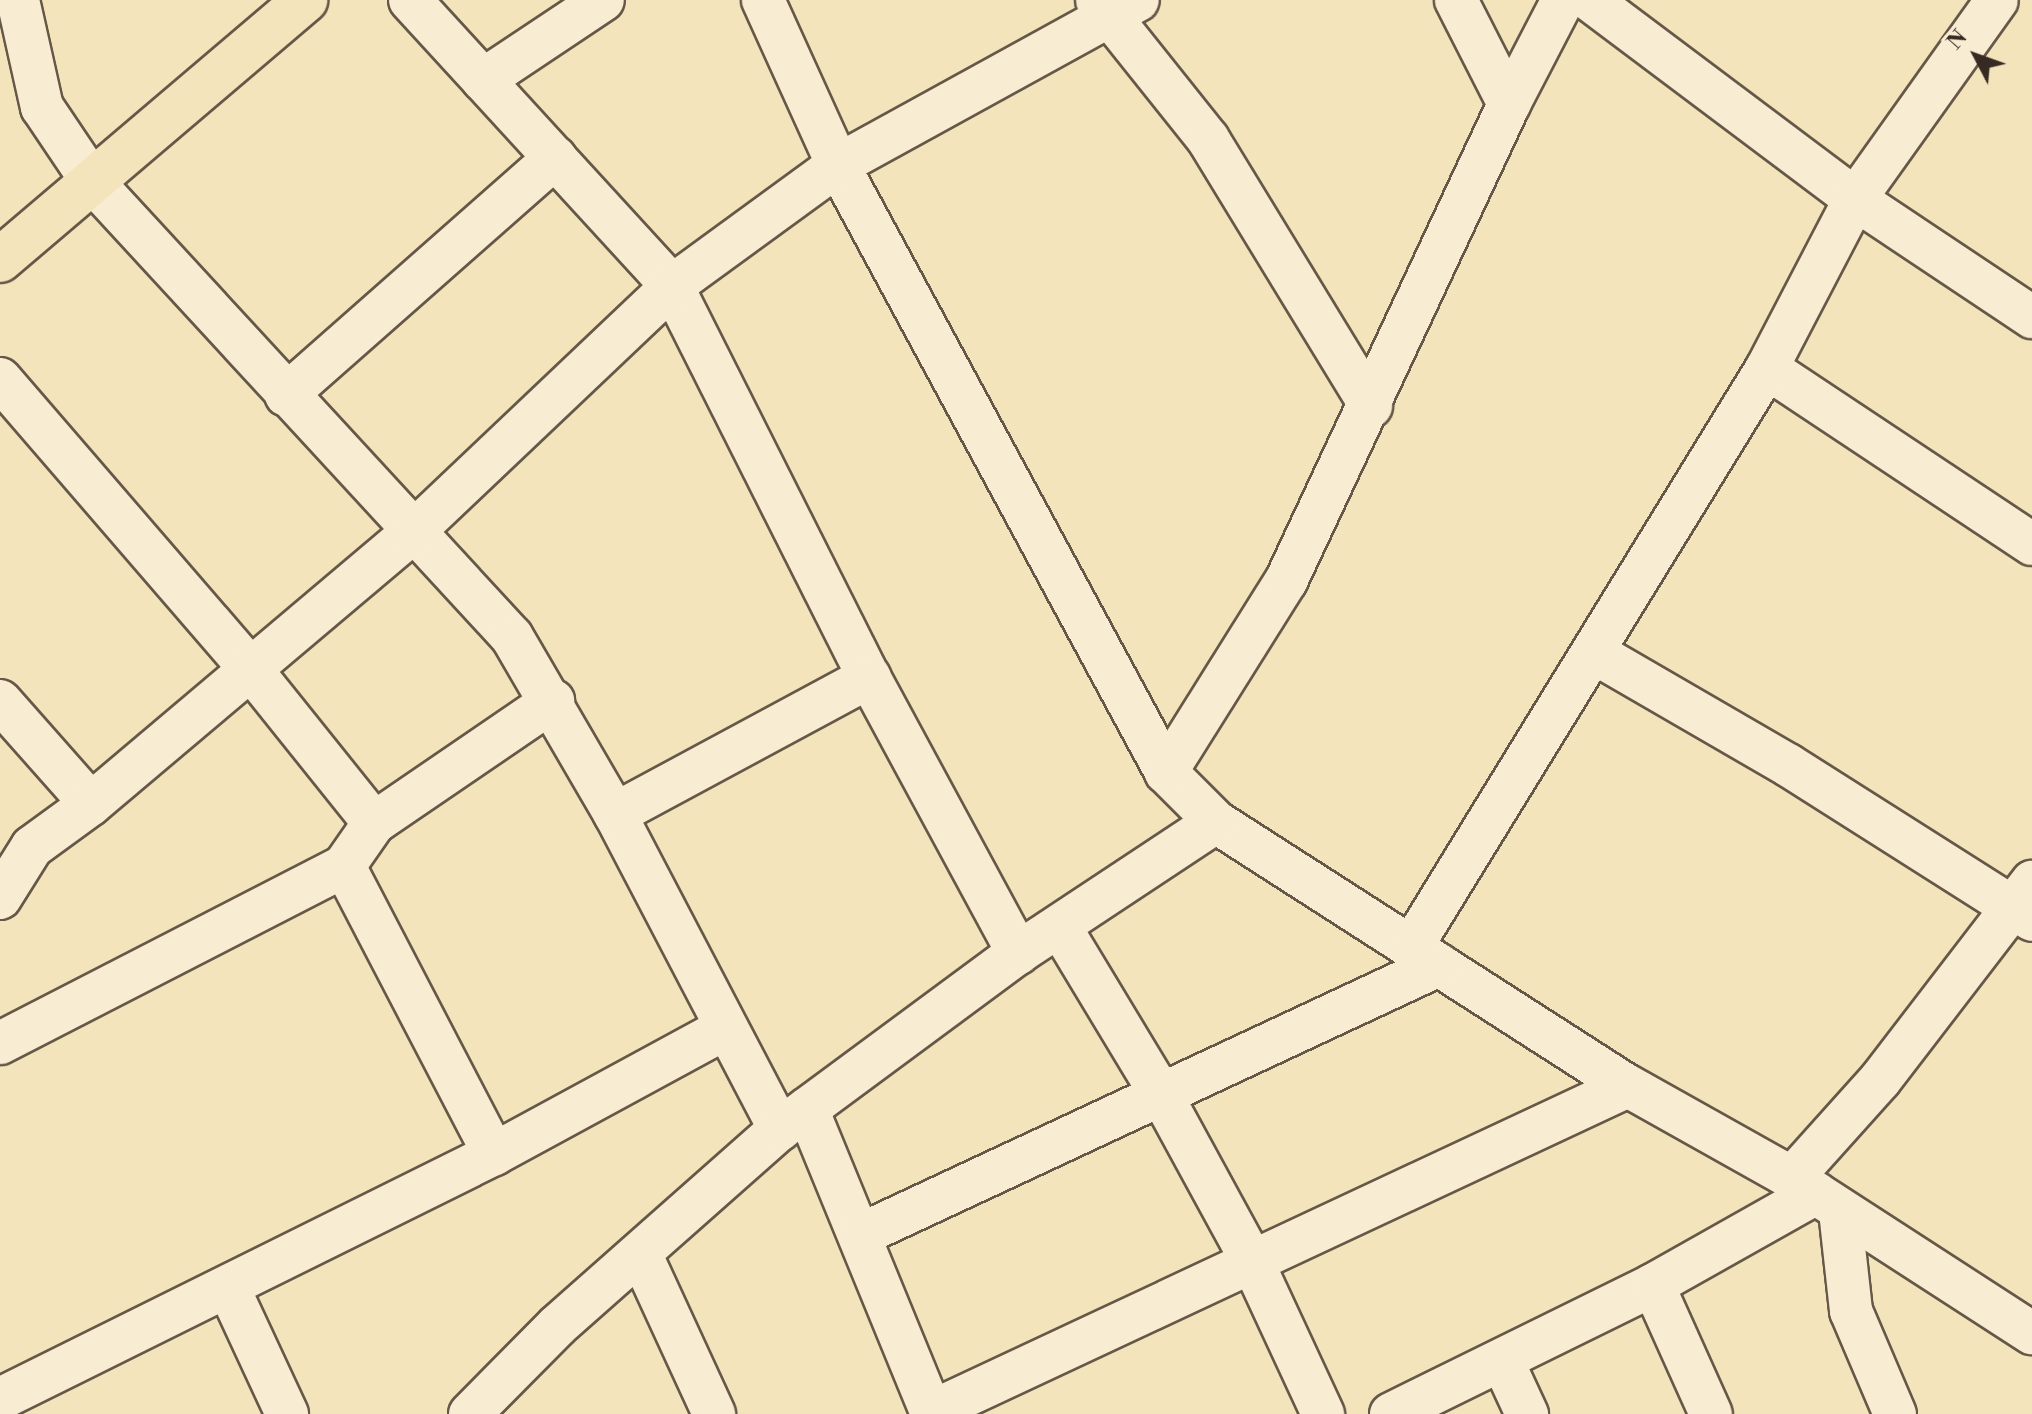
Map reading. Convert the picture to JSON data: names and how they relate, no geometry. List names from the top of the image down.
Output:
{
  "north": "top left"
}
